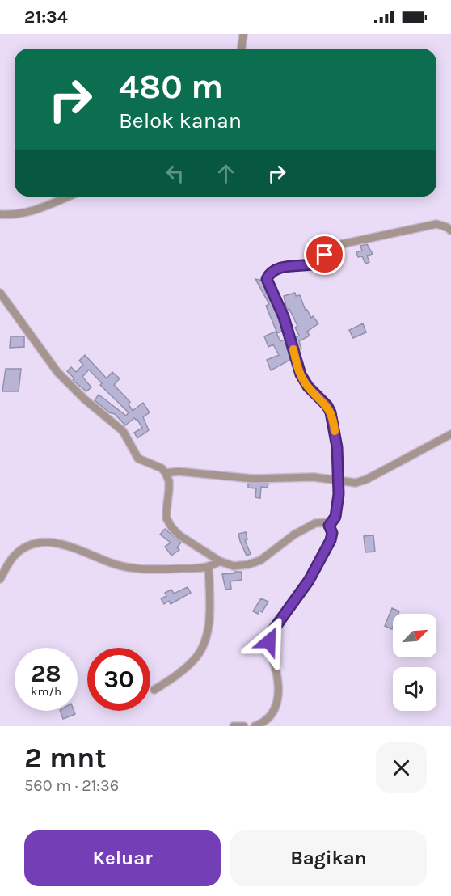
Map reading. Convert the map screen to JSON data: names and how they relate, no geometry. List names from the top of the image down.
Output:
{
  "north": "top right",
  "page": {
    "status": "21:34",
    "turn": ["480 m", "Belok kanan"],
    "speed": "28 km/h",
    "limit": "30",
    "heading": ["2 mnt", "560 m · 21:36"],
    "buttons": ["Keluar", "Bagikan"]
  }
}
